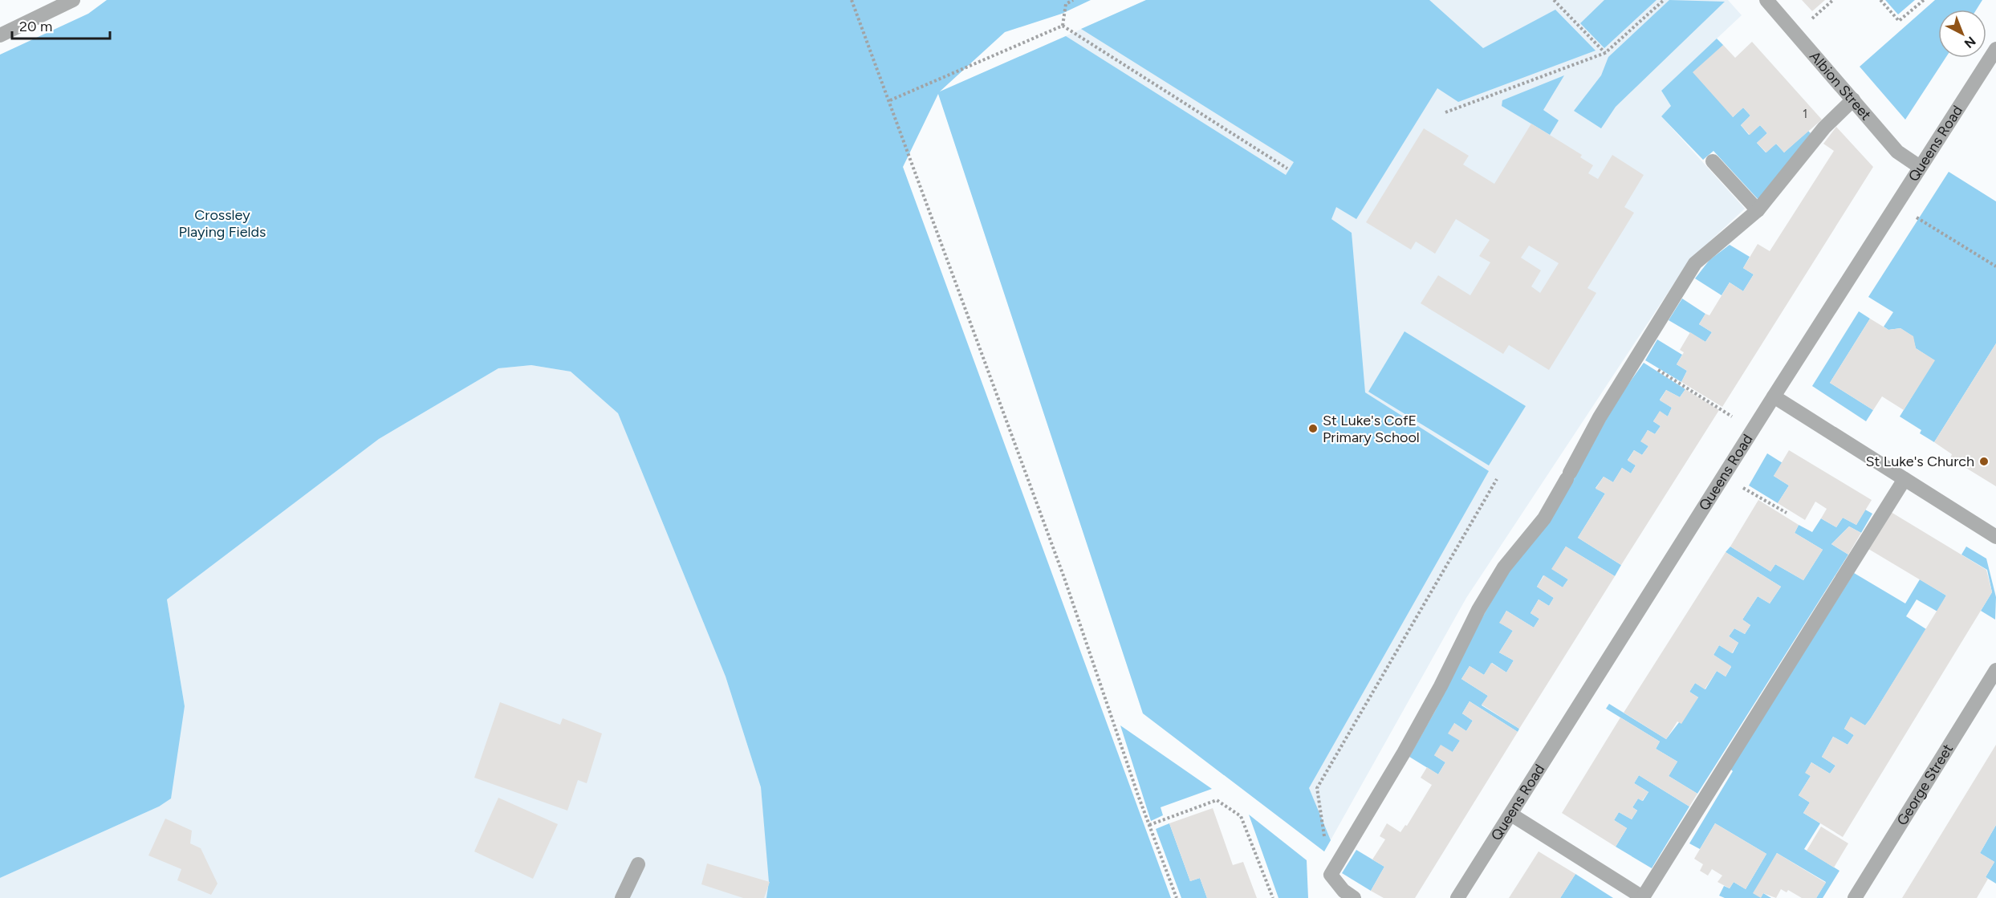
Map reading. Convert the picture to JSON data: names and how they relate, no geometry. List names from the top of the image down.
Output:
{
  "streets": {
    "street": ["Albion Street", "Queens Road", "George Street"]
  },
  "crossings": [
    ["Albion Street", "Queens Road"]
  ],
  "parks": ["Crossley Playing Fields"],
  "places": ["St Luke's CofE Primary School", "St Luke's Church"],
  "house_numbers": ["1"],
  "scale_bar": "20 m",
  "north": "bottom right"
}
